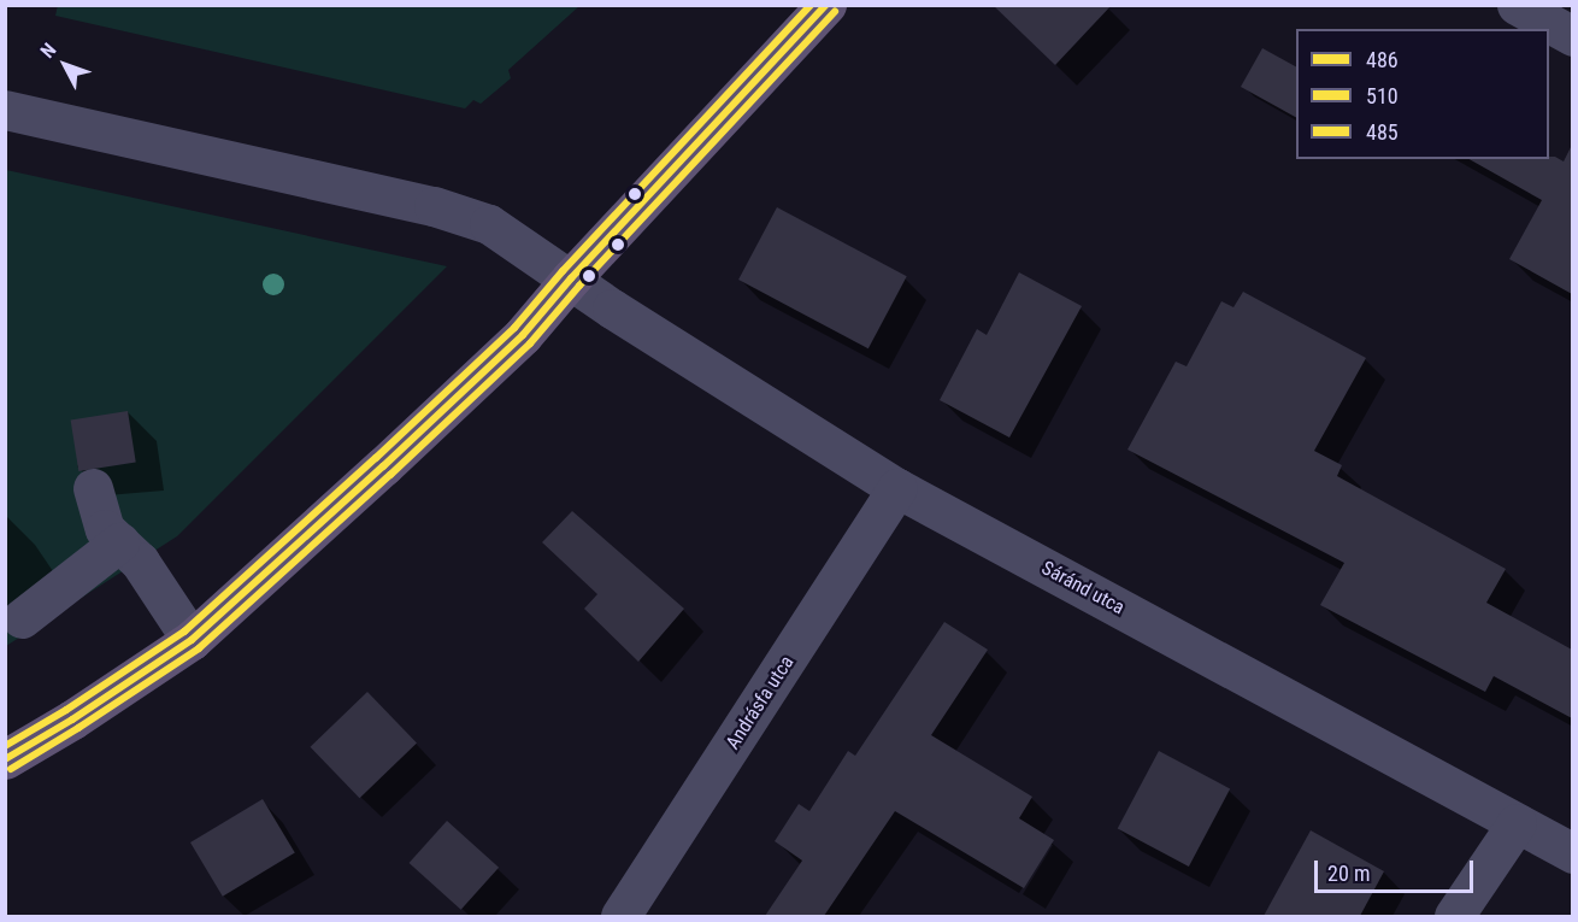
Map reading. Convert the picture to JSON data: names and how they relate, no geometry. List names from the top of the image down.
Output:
{
  "streets": {
    "street": ["Sáránd utca", "Andrásfa utca"]
  },
  "crossings": [
    ["Sáránd utca", "Andrásfa utca"]
  ],
  "lines": ["transit line 486", "transit line 485", "transit line 510"],
  "legend": ["486", "510", "485"],
  "scale_bar": "20 m",
  "north": "top left"
}
